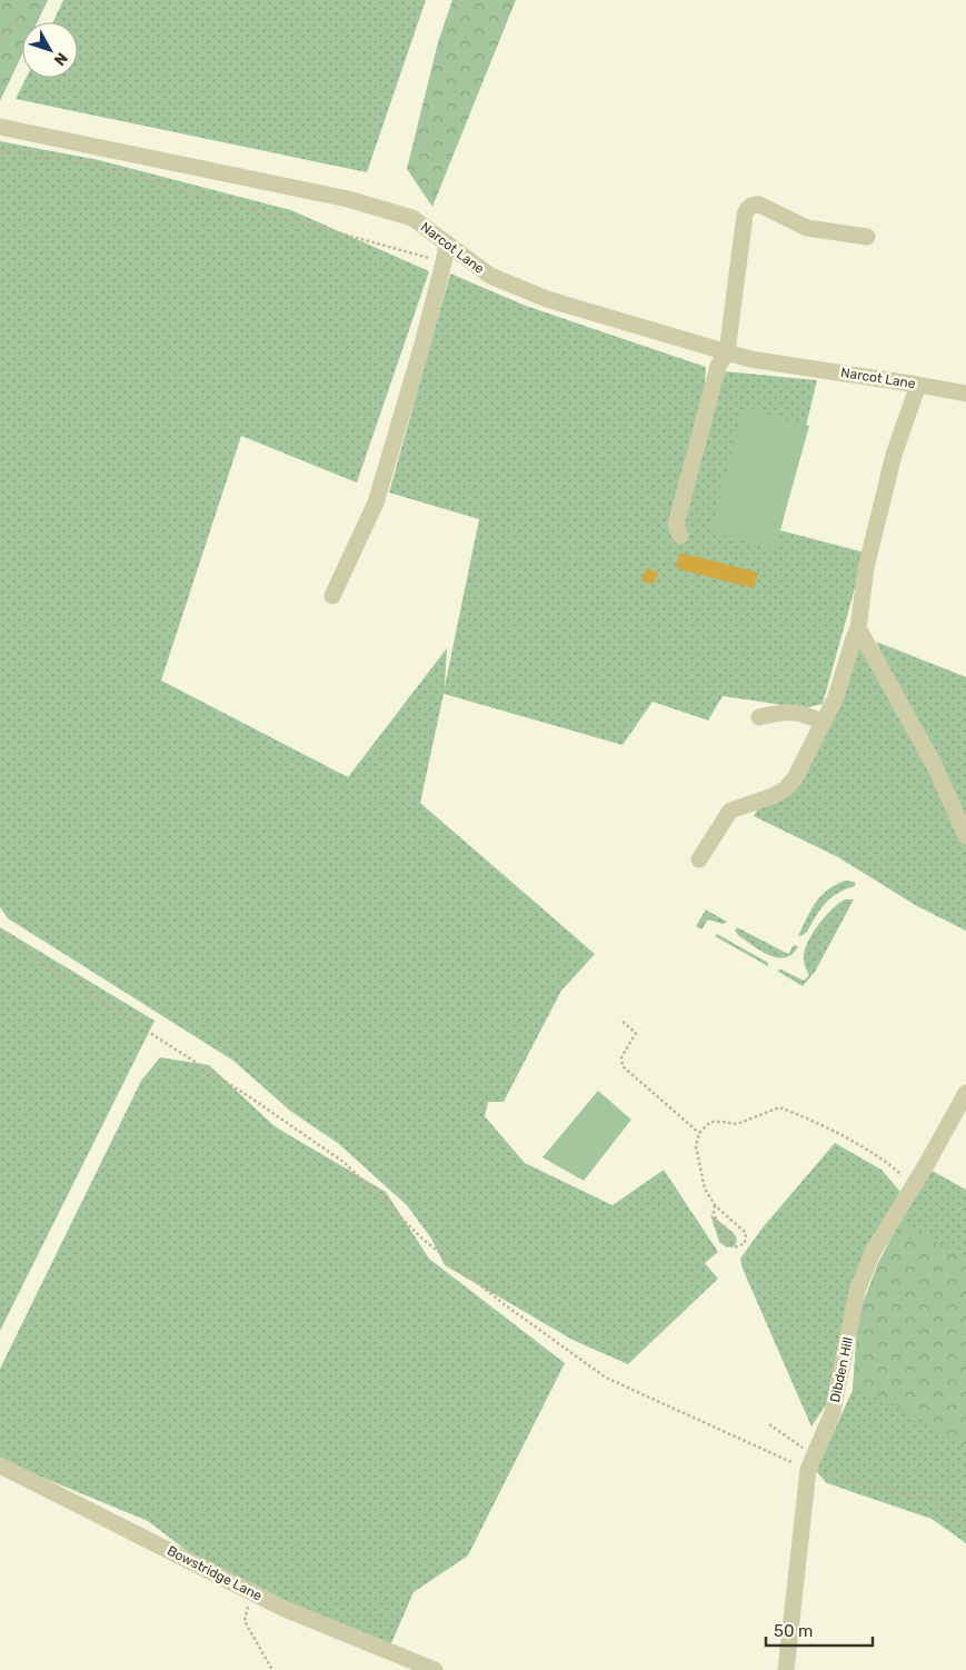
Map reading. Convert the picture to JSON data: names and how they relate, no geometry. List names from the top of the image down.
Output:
{
  "streets": {
    "street": ["Narcot Lane", "Dibden Hill", "Bowstridge Lane"]
  },
  "scale_bar": "50 m",
  "north": "bottom right"
}
